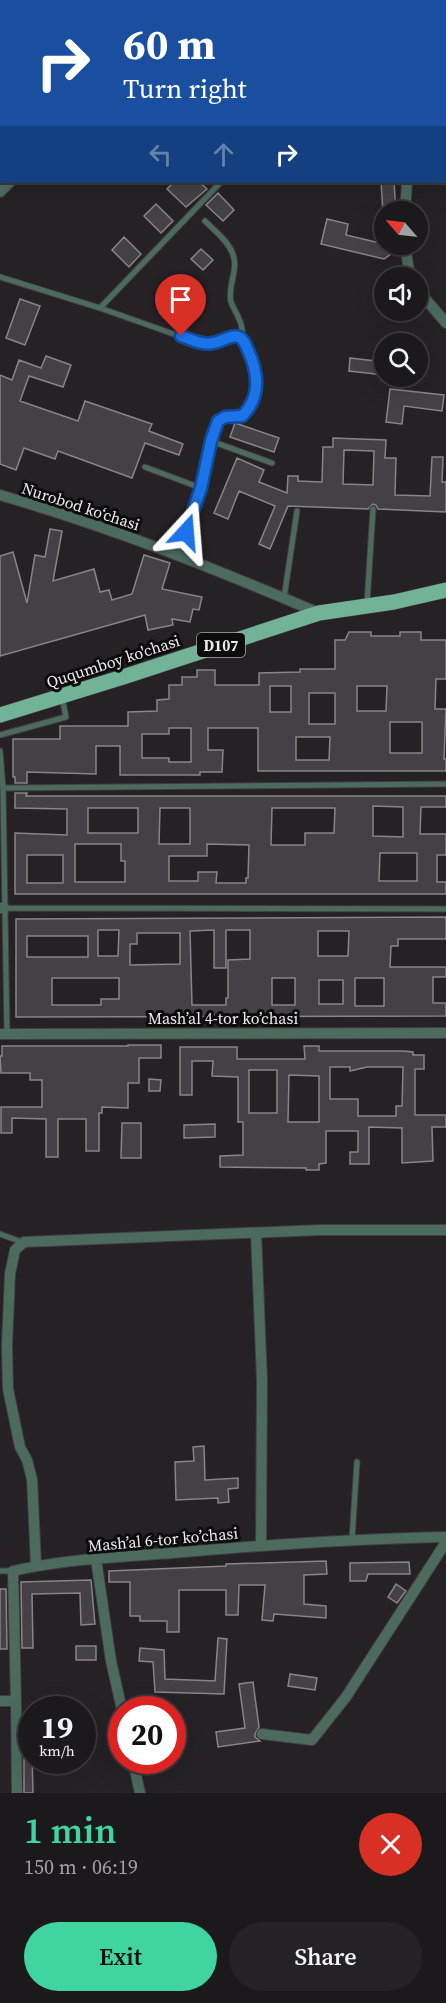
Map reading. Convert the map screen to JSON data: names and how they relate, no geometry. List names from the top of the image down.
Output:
{
  "streets": {
    "main road": ["D107", "Ququmboy ko'chasi"],
    "street": ["Nurobod koʻchasi", "Mashʼal 4-tor koʼchasi", "Mashʼal 6-tor koʼchasi"]
  },
  "crossings": [
    ["Nurobod koʻchasi", "Ququmboy ko'chasi"]
  ],
  "north": "top left",
  "page": {
    "turn": ["60 m", "Turn right"],
    "speed": "19 km/h",
    "limit": "20",
    "heading": ["1 min", "150 m · 06:19"],
    "buttons": ["Exit", "Share"]
  }
}
